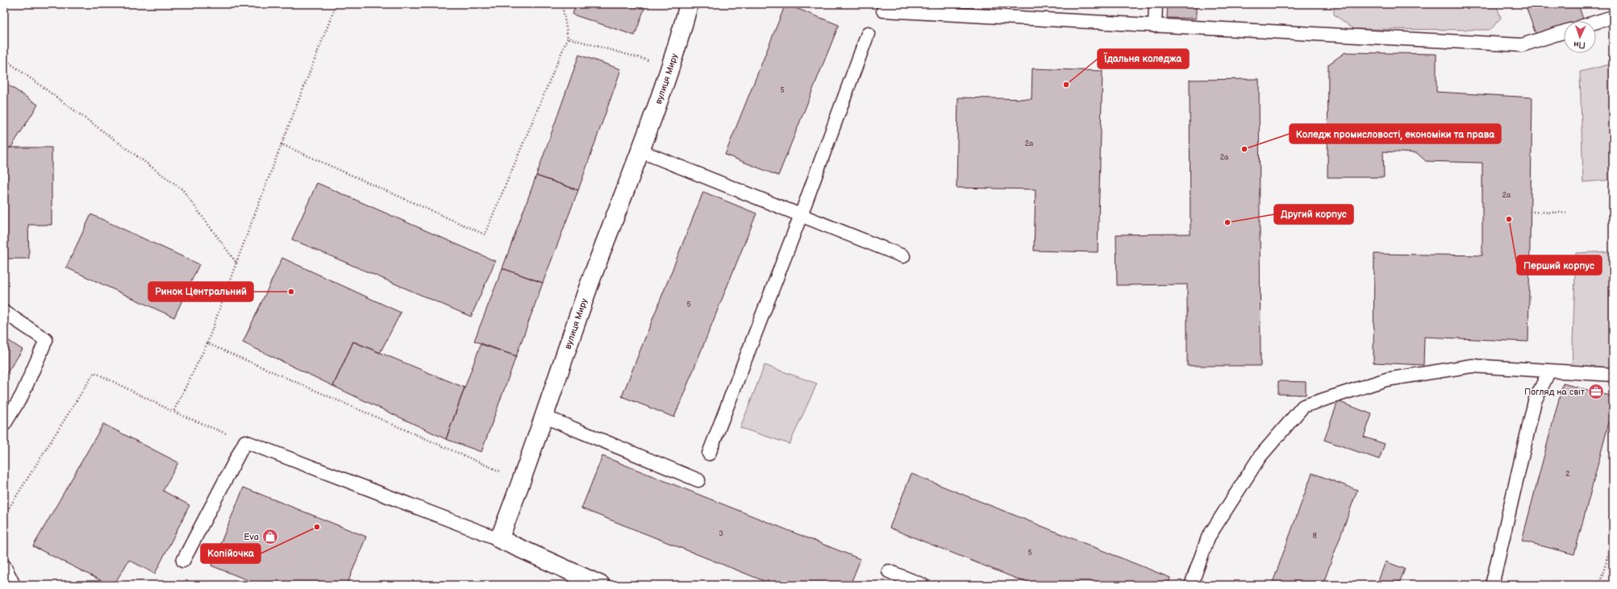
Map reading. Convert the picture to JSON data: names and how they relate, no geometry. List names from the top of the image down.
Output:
{
  "streets": {
    "street": ["вулиця Миру"]
  },
  "places": {
    "other": [
      "Їдальня коледжа",
      "Коледж промисловості, економіки та права",
      "Перший корпус",
      "Другий корпус",
      "Ринок Центральний",
      "Копійочка"
    ],
    "office": ["Погляд на світ"],
    "shop": ["Eva"]
  },
  "house_numbers": [
    "5",
    "2а",
    "2а",
    "2а",
    "5",
    "2",
    "3",
    "8",
    "5"
  ],
  "north": "bottom"
}
